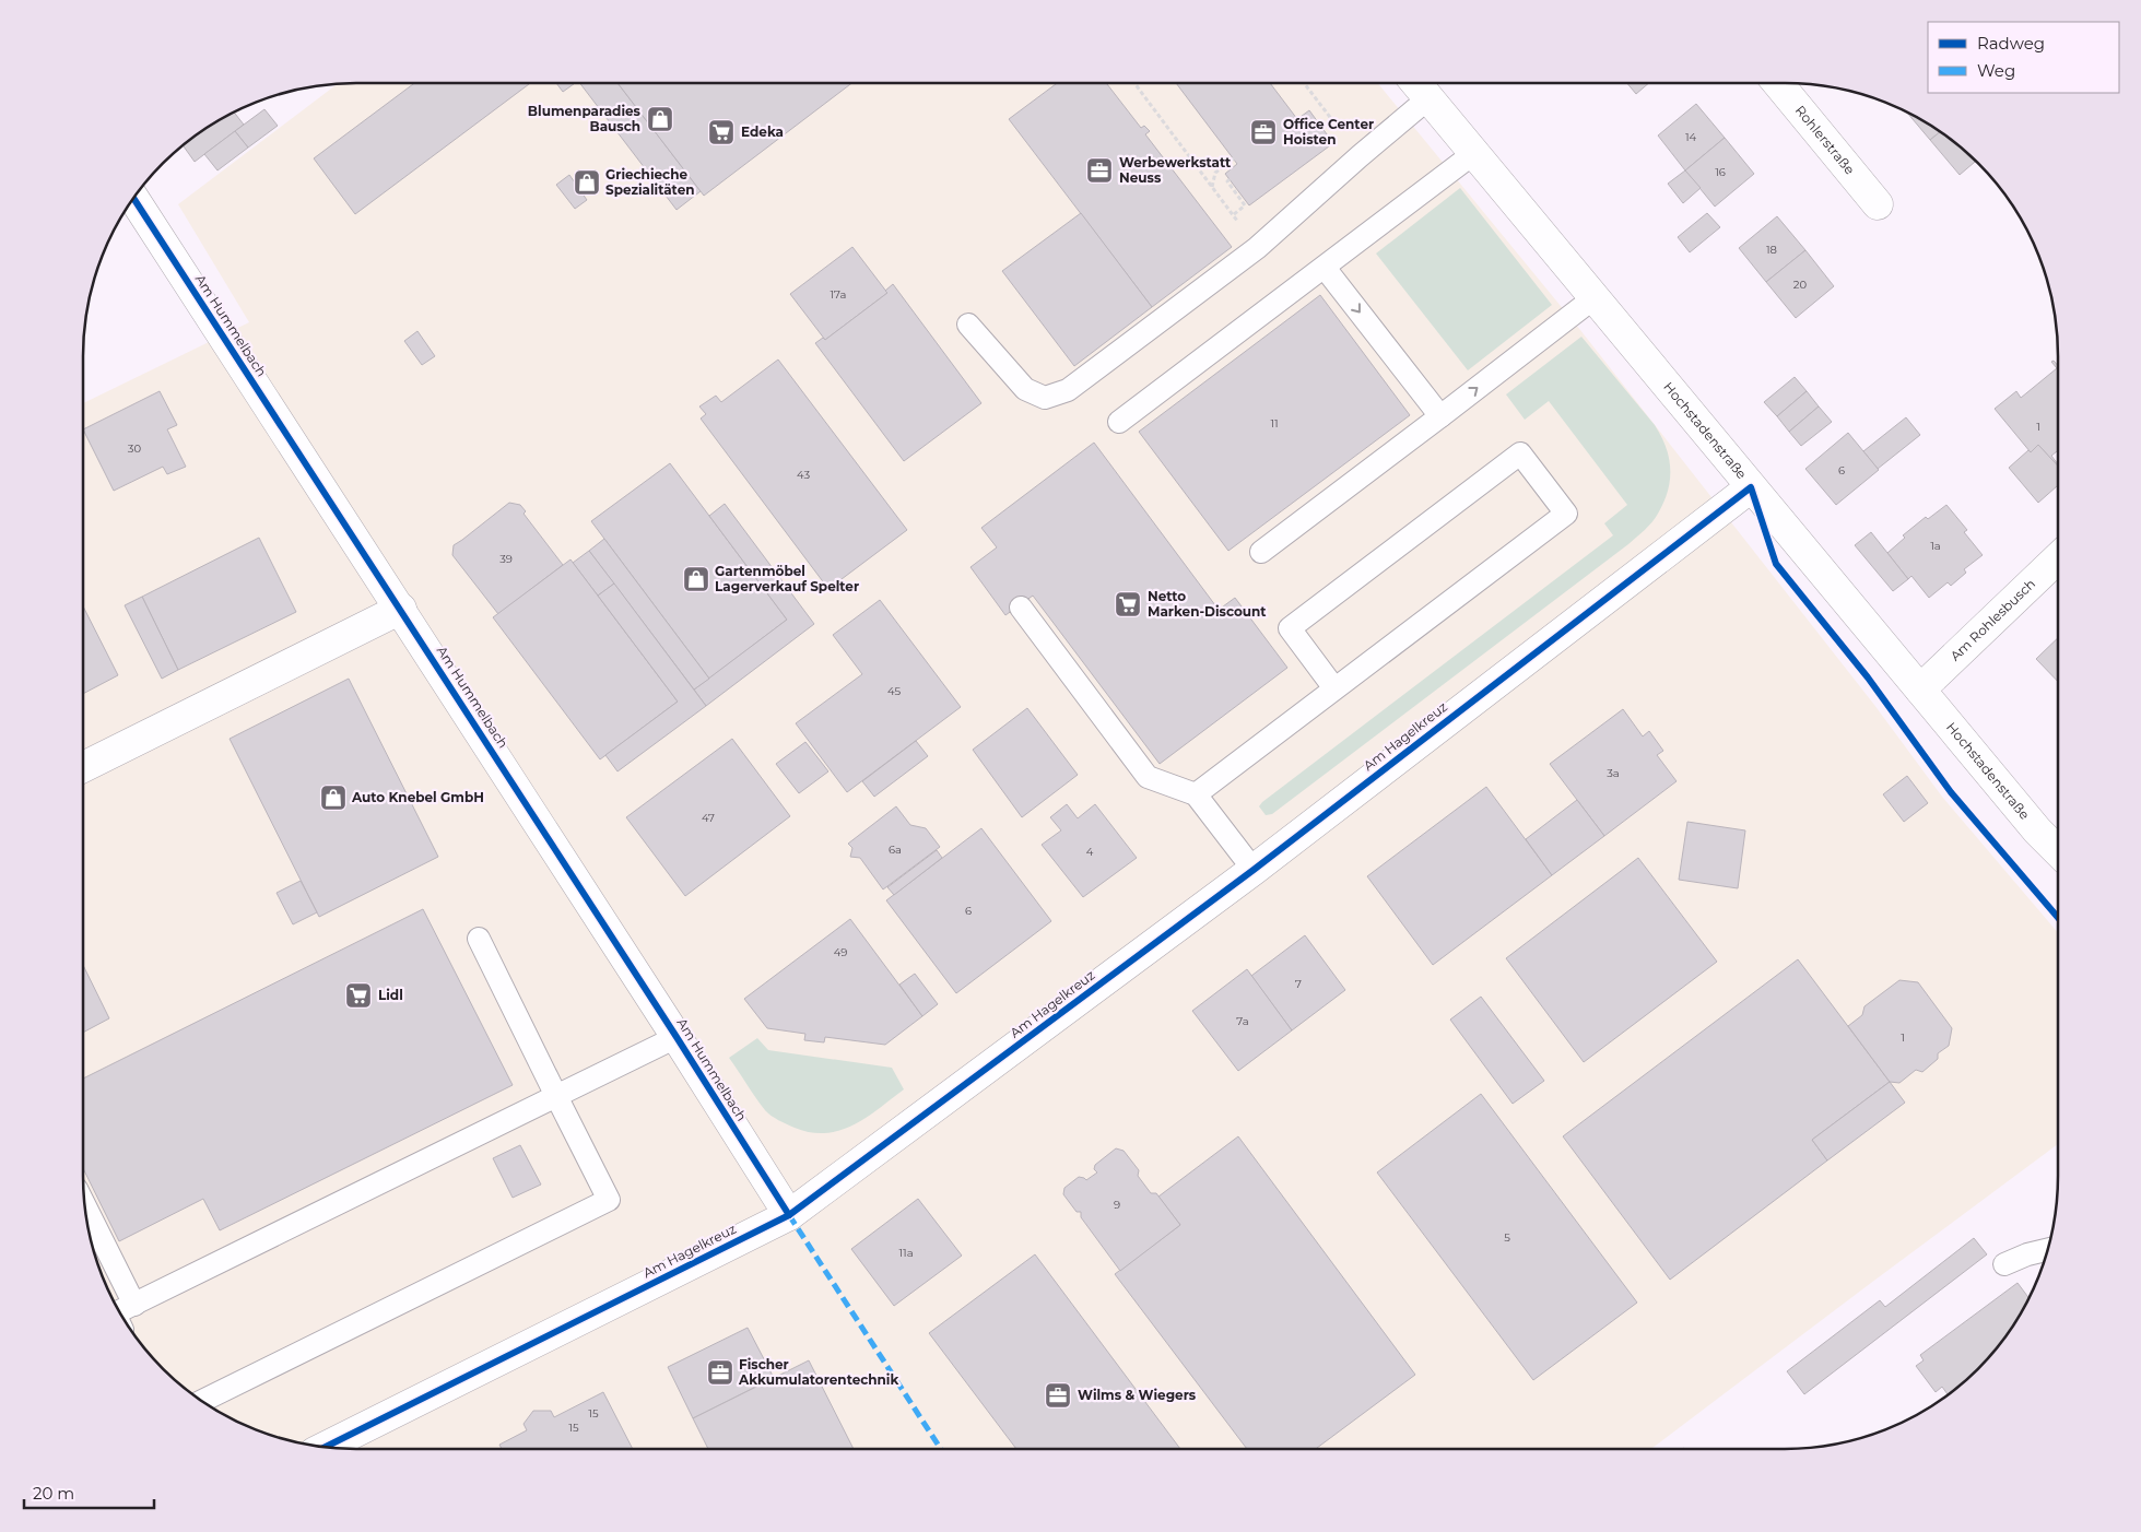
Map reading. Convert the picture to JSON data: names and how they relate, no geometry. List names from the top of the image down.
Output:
{
  "streets": {
    "street": [
      "Rohlerstraße",
      "Am Hummelbach",
      "Hochstadenstraße",
      "Am Rohlesbusch",
      "Am Hagelkreuz"
    ]
  },
  "crossings": [
    ["Am Hummelbach", "Am Hagelkreuz"],
    ["Hochstadenstraße", "Am Rohlesbusch"],
    ["Hochstadenstraße", "Am Hagelkreuz"]
  ],
  "places": {
    "shop": [
      "Blumenparadies Bausch",
      "Griechieche Spezialitäten",
      "Gartenmöbel Lagerverkauf Spelter",
      "Auto Knebel GmbH"
    ],
    "supermarket": ["Edeka", "Netto Marken-Discount", "Lidl"],
    "office": [
      "Office Center Hoisten",
      "Werbewerkstatt Neuss",
      "Fischer Akkumulatorentechnik",
      "Wilms & Wiegers"
    ]
  },
  "house_numbers": [
    "14",
    "16",
    "18",
    "20",
    "17a",
    "11",
    "1",
    "30",
    "6",
    "43",
    "1a",
    "39",
    "45",
    "3a",
    "47",
    "6a",
    "4",
    "6",
    "49",
    "7",
    "7a",
    "1",
    "9",
    "5",
    "11a",
    "15",
    "15"
  ],
  "legend": ["Radweg", "Weg"],
  "scale_bar": "20 m"
}
